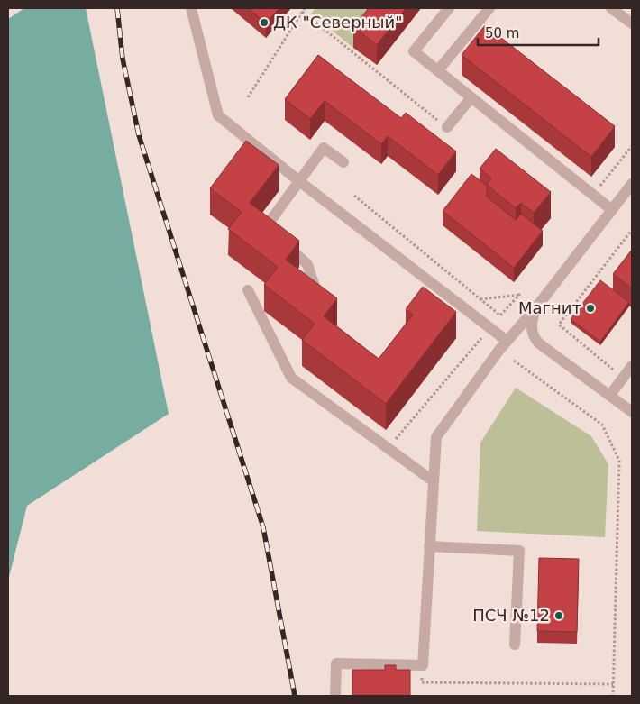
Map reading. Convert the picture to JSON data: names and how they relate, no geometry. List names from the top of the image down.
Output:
{
  "places": ["ДК \"Северный\"", "Магнит", "ПСЧ №12"],
  "scale_bar": "50 m"
}
